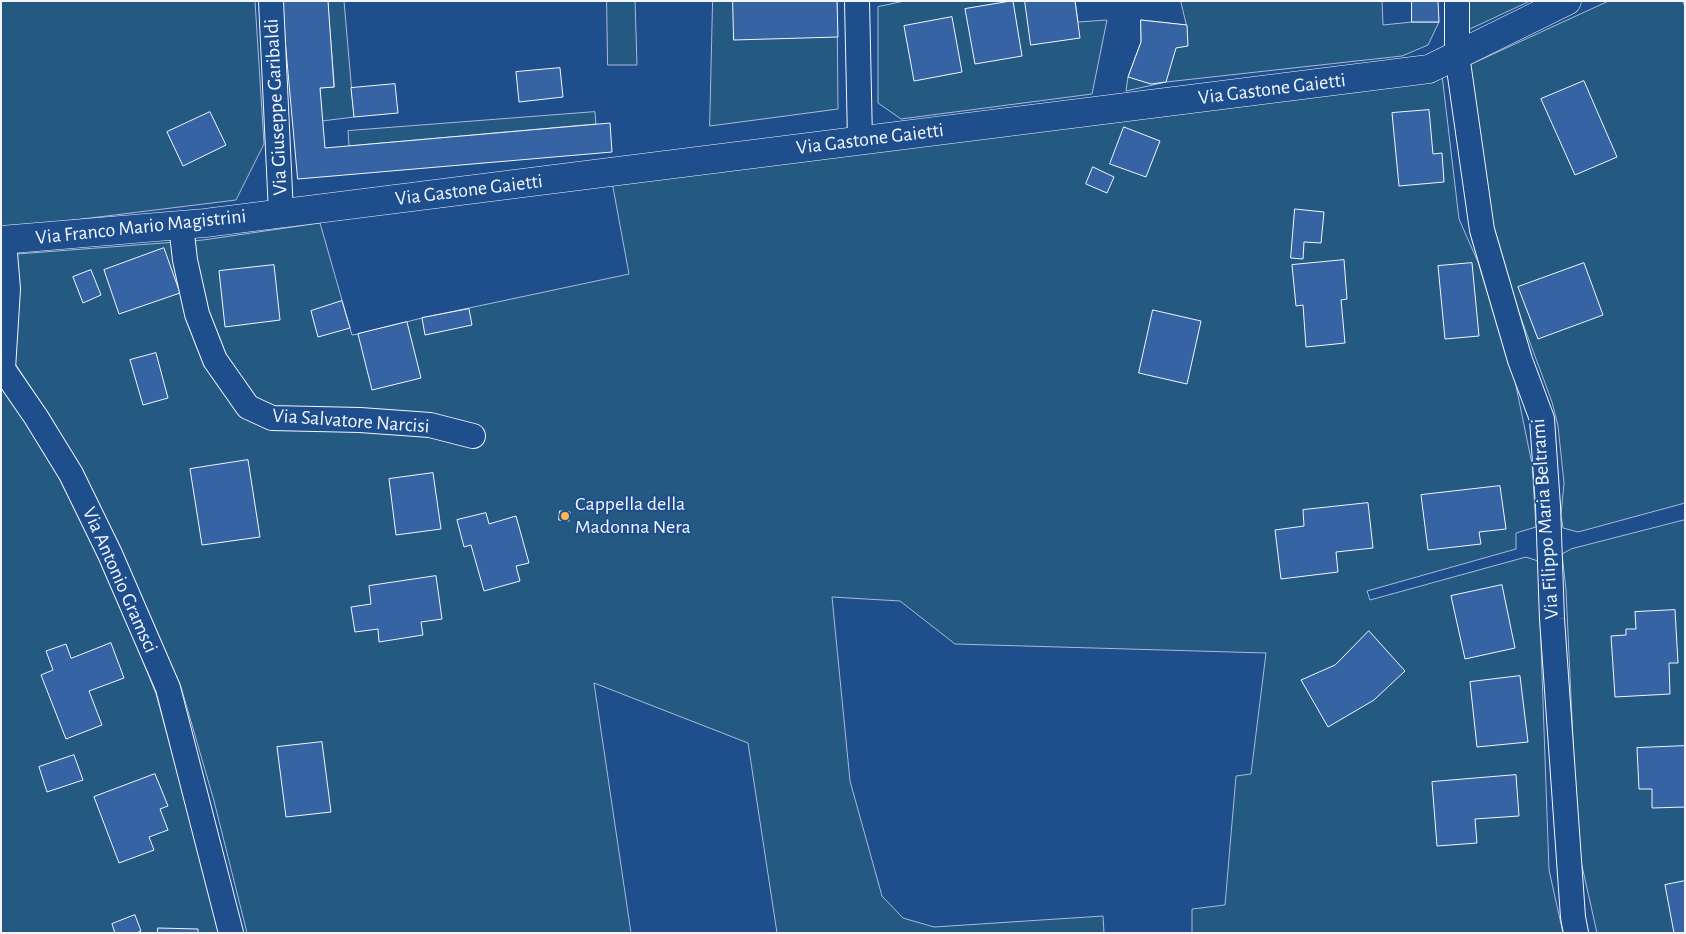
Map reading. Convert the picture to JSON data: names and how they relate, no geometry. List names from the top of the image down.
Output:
{
  "streets": {
    "main road": ["Via Gastone Gaietti", "Via Franco Mario Magistrini"],
    "street": [
      "Via Giuseppe Garibaldi",
      "Via Salvatore Narcisi",
      "Via Filippo Maria Beltrami",
      "Via Antonio Gramsci"
    ]
  },
  "crossings": [
    ["Via Gastone Gaietti", "Via Giuseppe Garibaldi"],
    ["Via Gastone Gaietti", "Via Franco Mario Magistrini"],
    ["Via Gastone Gaietti", "Via Filippo Maria Beltrami"],
    ["Via Giuseppe Garibaldi", "Via Franco Mario Magistrini"],
    ["Via Franco Mario Magistrini", "Via Salvatore Narcisi"],
    ["Via Franco Mario Magistrini", "Via Antonio Gramsci"]
  ],
  "places": ["Cappella della Madonna Nera"]
}
